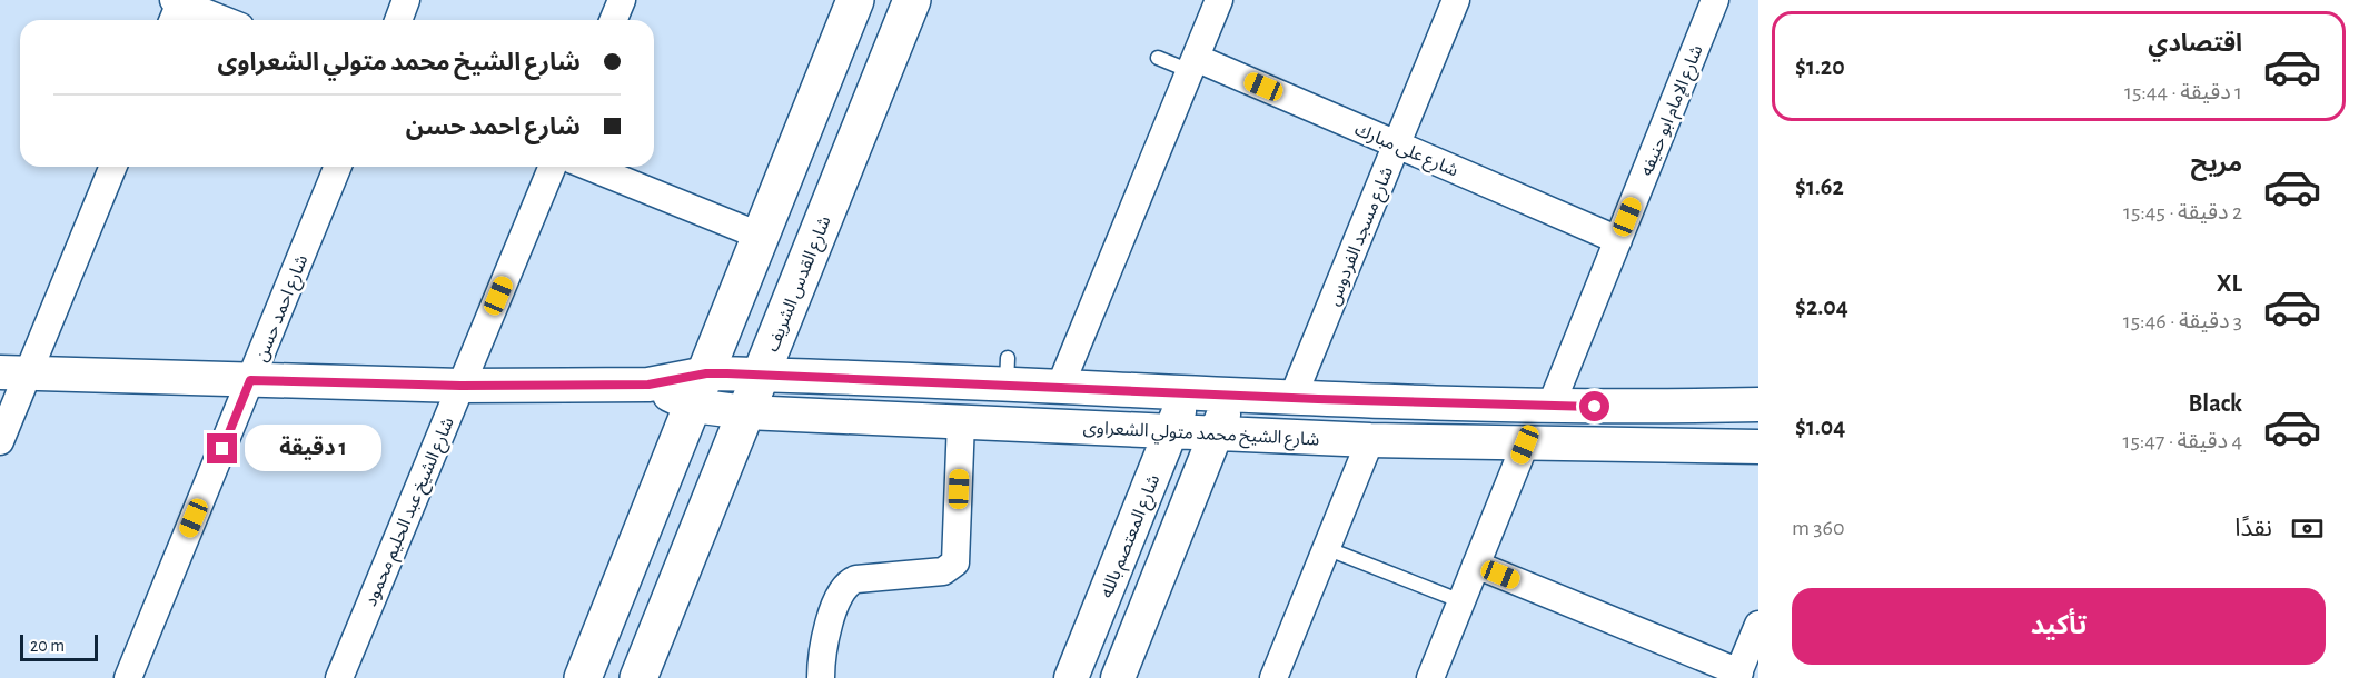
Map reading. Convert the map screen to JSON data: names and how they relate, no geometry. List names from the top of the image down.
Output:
{
  "streets": {
    "main road": ["شارع القدس الشريف"],
    "street": [
      "شارع الإمام ابو حنيفه",
      "شارع على مبارك",
      "شارع مسجد الفردوس",
      "شارع احمد حسن",
      "شارع الشيخ محمد متولي الشعراوى",
      "شارع الشيخ عبد الحليم محمود",
      "شارع المعتصم بالله"
    ]
  },
  "crossings": [
    ["شارع الإمام ابو حنيفه", "شارع على مبارك"],
    ["شارع الإمام ابو حنيفه", "شارع الشيخ محمد متولي الشعراوى"],
    ["شارع على مبارك", "شارع مسجد الفردوس"],
    ["شارع مسجد الفردوس", "شارع الشيخ محمد متولي الشعراوى"],
    ["شارع القدس الشريف", "شارع الشيخ محمد متولي الشعراوى"],
    ["شارع احمد حسن", "شارع الشيخ محمد متولي الشعراوى"],
    ["شارع الشيخ محمد متولي الشعراوى", "شارع الشيخ عبد الحليم محمود"],
    ["شارع الشيخ محمد متولي الشعراوى", "شارع المعتصم بالله"]
  ],
  "scale_bar": "20 m",
  "page": {
    "list": [
      {
        "name": "اقتصادي",
        "note": "1 دقيقة · 15:44",
        "value": "$1.20"
      },
      {
        "name": "مريح",
        "note": "2 دقيقة · 15:45",
        "value": "$1.62"
      },
      {
        "name": "XL",
        "note": "3 دقيقة · 15:46",
        "value": "$2.04"
      },
      {
        "name": "Black",
        "note": "4 دقيقة · 15:47",
        "value": "$1.04"
      }
    ],
    "banner": ["شارع الشيخ محمد متولي الشعراوى", "شارع احمد حسن"],
    "bubble": "1 دقيقة",
    "pay": ["نقدًا", "360 m"],
    "buttons": "تأكيد",
    "scale": "20 m"
  }
}
